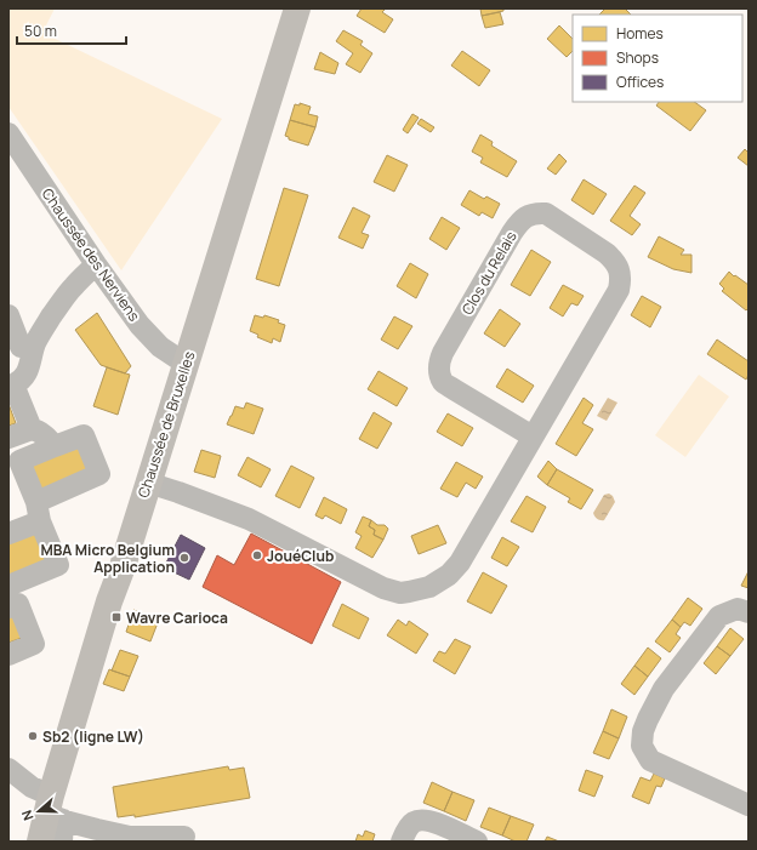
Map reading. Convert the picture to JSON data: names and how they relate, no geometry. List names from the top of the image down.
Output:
{
  "streets": {
    "main road": ["Chaussée de Bruxelles"],
    "street": ["Chaussée des Nerviens", "Clos du Relais"]
  },
  "crossings": [
    ["Chaussée des Nerviens", "Chaussée de Bruxelles"],
    ["Clos du Relais", "Chaussée de Bruxelles"]
  ],
  "places": {
    "other": ["JouéClub", "MBA Micro Belgium Application", "Sb2 (ligne LW)"],
    "transit": ["Wavre Carioca"]
  },
  "legend": ["Homes", "Shops", "Offices"],
  "scale_bar": "50 m",
  "north": "left"
}
